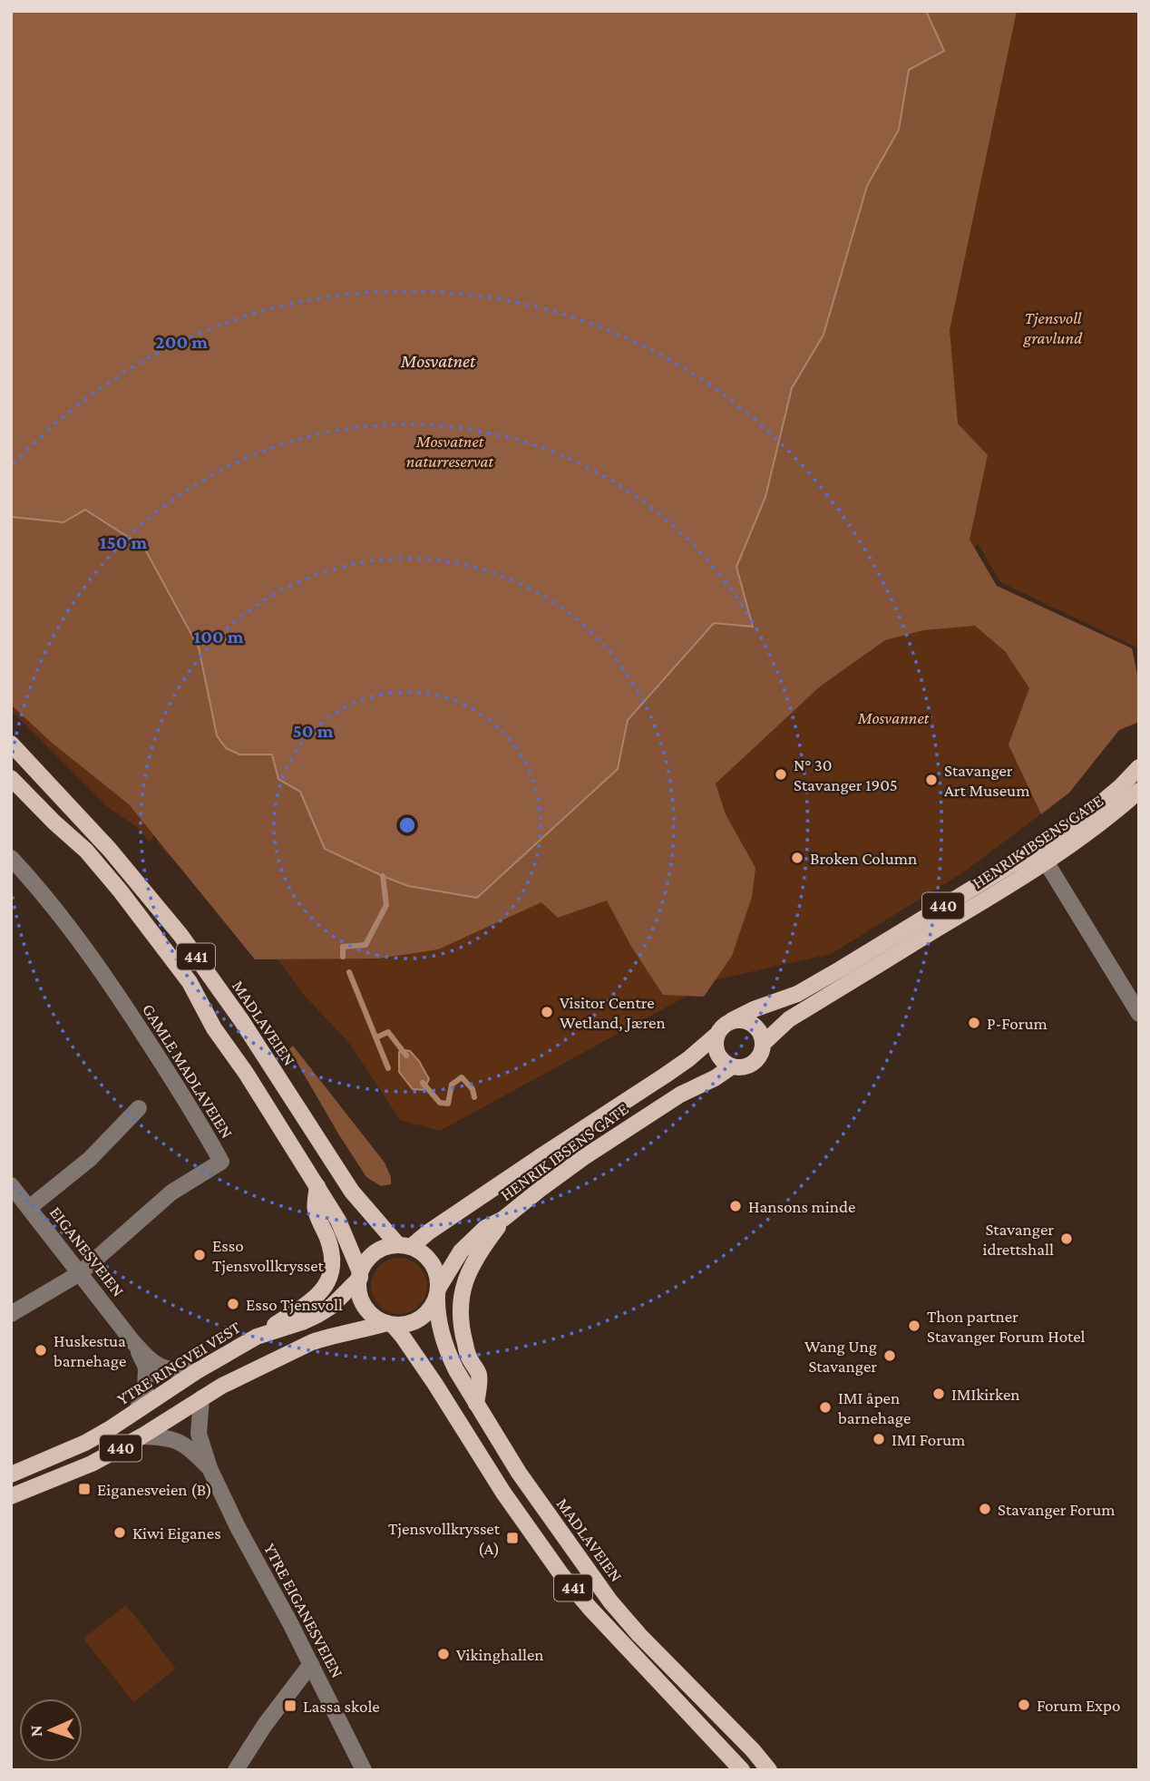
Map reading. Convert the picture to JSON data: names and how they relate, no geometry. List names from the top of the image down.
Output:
{
  "streets": {
    "main road": [
      "HENRIK IBSENS GATE",
      "440",
      "441",
      "MADLAVEIEN",
      "YTRE RINGVEI VEST"
    ],
    "street": ["GAMLE MADLAVEIEN", "EIGANESVEIEN", "YTRE EIGANESVEIEN"]
  },
  "crossings": [
    ["HENRIK IBSENS GATE", "440"],
    ["HENRIK IBSENS GATE", "441"],
    ["HENRIK IBSENS GATE", "MADLAVEIEN"],
    ["HENRIK IBSENS GATE", "YTRE RINGVEI VEST"],
    ["440", "441"],
    ["440", "MADLAVEIEN"],
    ["440", "YTRE RINGVEI VEST"],
    ["440", "YTRE EIGANESVEIEN"],
    ["441", "MADLAVEIEN"],
    ["441", "YTRE RINGVEI VEST"],
    ["MADLAVEIEN", "YTRE RINGVEI VEST"],
    ["GAMLE MADLAVEIEN", "EIGANESVEIEN"],
    ["EIGANESVEIEN", "YTRE RINGVEI VEST"]
  ],
  "water": ["Mosvatnet"],
  "parks": ["Tjensvoll gravlund", "Mosvatnet naturreservat", "Mosvannet"],
  "places": {
    "other": [
      "N° 30 Stavanger 1905",
      "Stavanger Art Museum",
      "Broken Column",
      "Visitor Centre Wetland, Jæren",
      "P-Forum",
      "Hansons minde",
      "Stavanger idrettshall",
      "Esso Tjensvollkrysset",
      "Esso Tjensvoll",
      "Thon partner Stavanger Forum Hotel",
      "Huskestua barnehage",
      "Wang Ung Stavanger",
      "IMIkirken",
      "IMI åpen barnehage",
      "IMI Forum",
      "Stavanger Forum",
      "Kiwi Eiganes",
      "Vikinghallen",
      "Forum Expo"
    ],
    "transit": ["Eiganesveien (B)", "Tjensvollkrysset (A)", "Lassa skole"]
  },
  "north": "left",
  "rings": [
    "200 m",
    "150 m",
    "100 m",
    "50 m"
  ]
}
